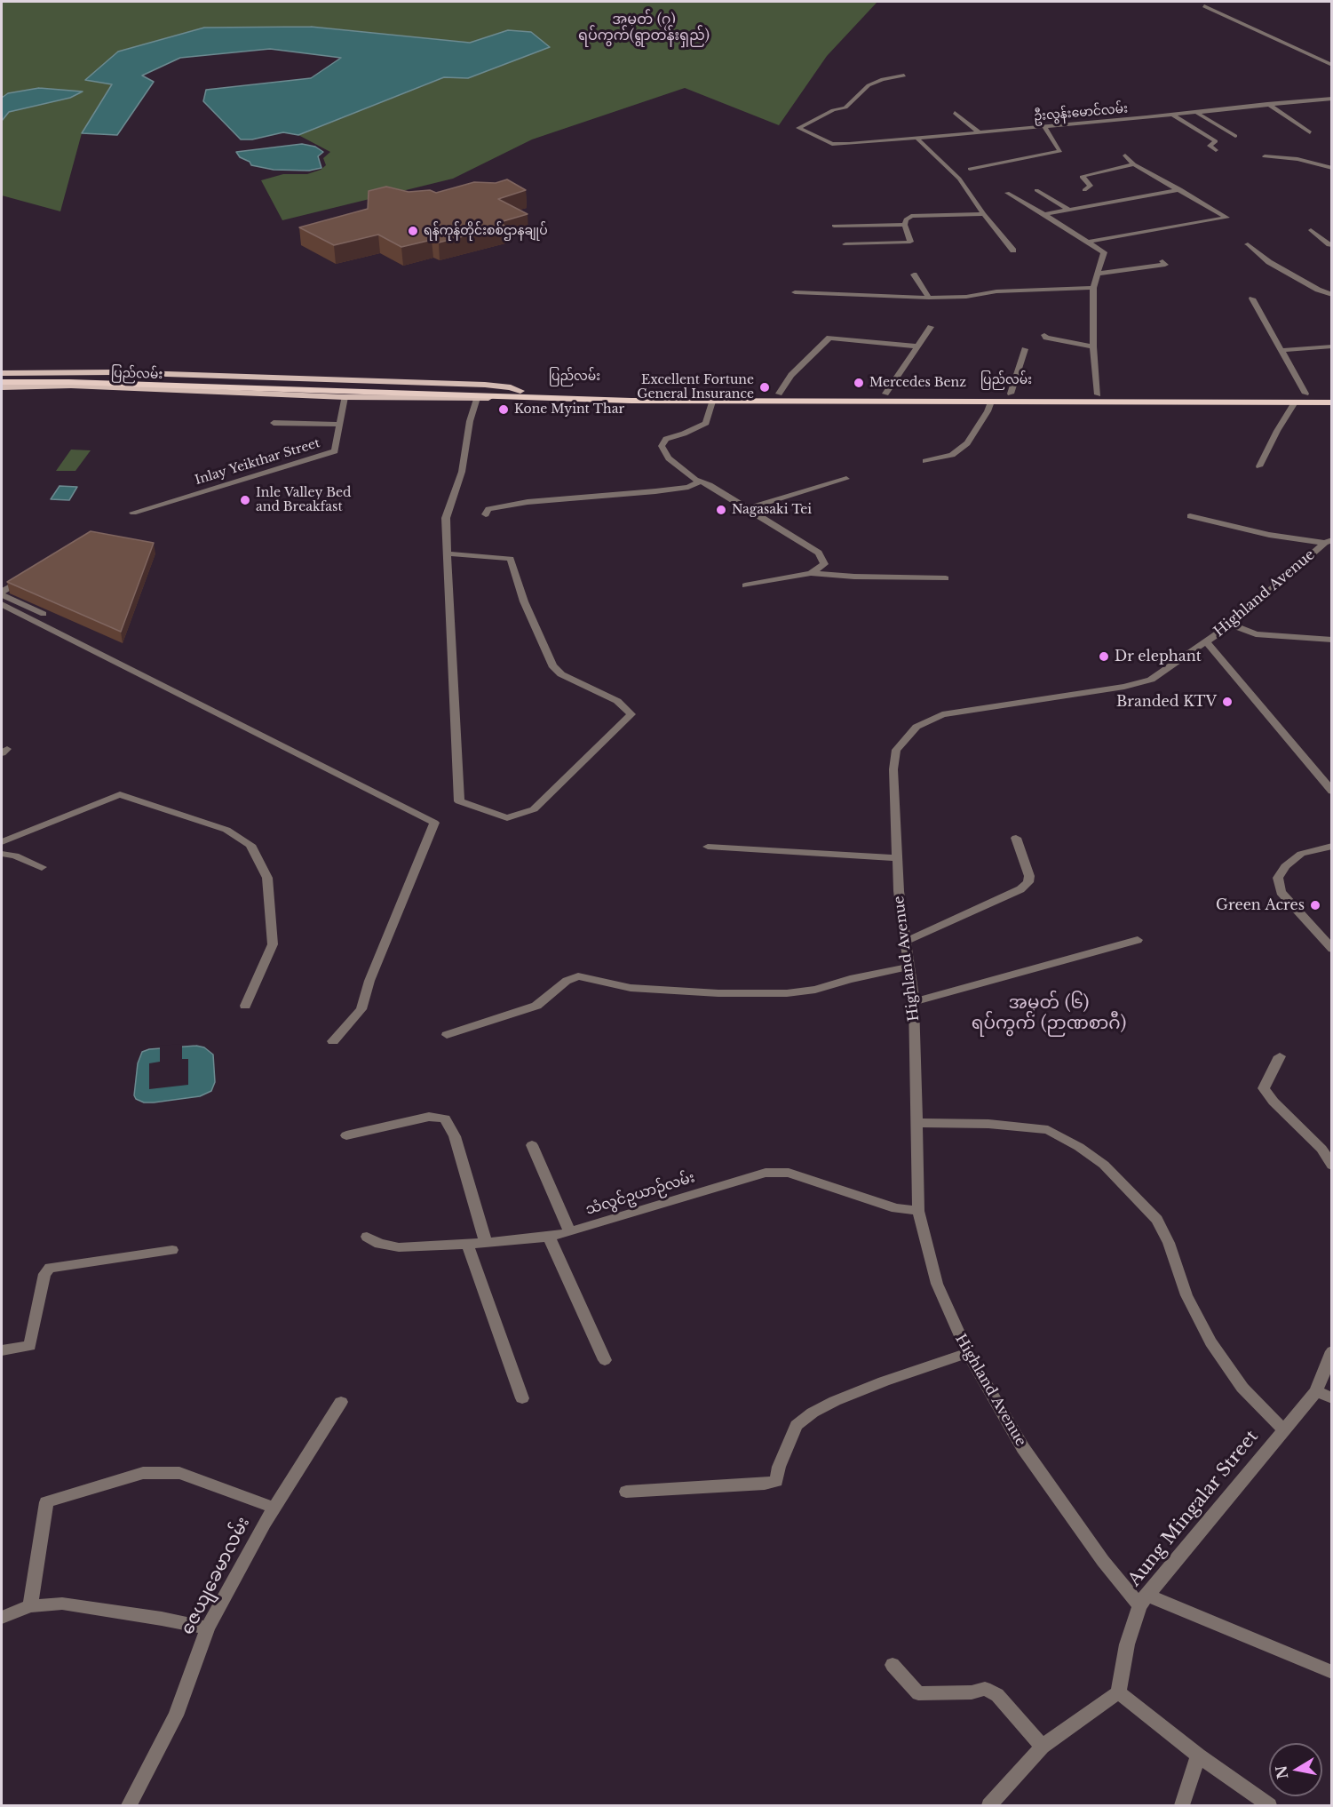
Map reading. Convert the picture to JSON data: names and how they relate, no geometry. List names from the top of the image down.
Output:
{
  "streets": {
    "highway": ["ပြည်လမ်း"],
    "street": [
      "ဦးလွန်းမောင်လမ်း",
      "Inlay Yeikthar Street",
      "Highland Avenue",
      "သံလွင်ဥယာဉ်လမ်း",
      "Aung Mingalar Street",
      "ဇေယျခေမာလမ်း"
    ]
  },
  "crossings": [
    ["ပြည်လမ်း", "Inlay Yeikthar Street"],
    ["Highland Avenue", "သံလွင်ဥယာဉ်လမ်း"],
    ["Highland Avenue", "Aung Mingalar Street"]
  ],
  "districts": ["အမှတ် (၇) ရပ်ကွက်(ရွာတန်းရှည်)", "အမှတ် (၆) ရပ်ကွက် (ဉာဏစာဂီ)"],
  "places": [
    "ရန်ကုန်တိုင်းစစ်ဌာနချုပ်",
    "Mercedes Benz",
    "Excellent Fortune General Insurance",
    "Kone Myint Thar",
    "Inle Valley Bed and Breakfast",
    "Nagasaki Tei",
    "Dr elephant",
    "Branded KTV",
    "Green Acres"
  ],
  "north": "left"
}
